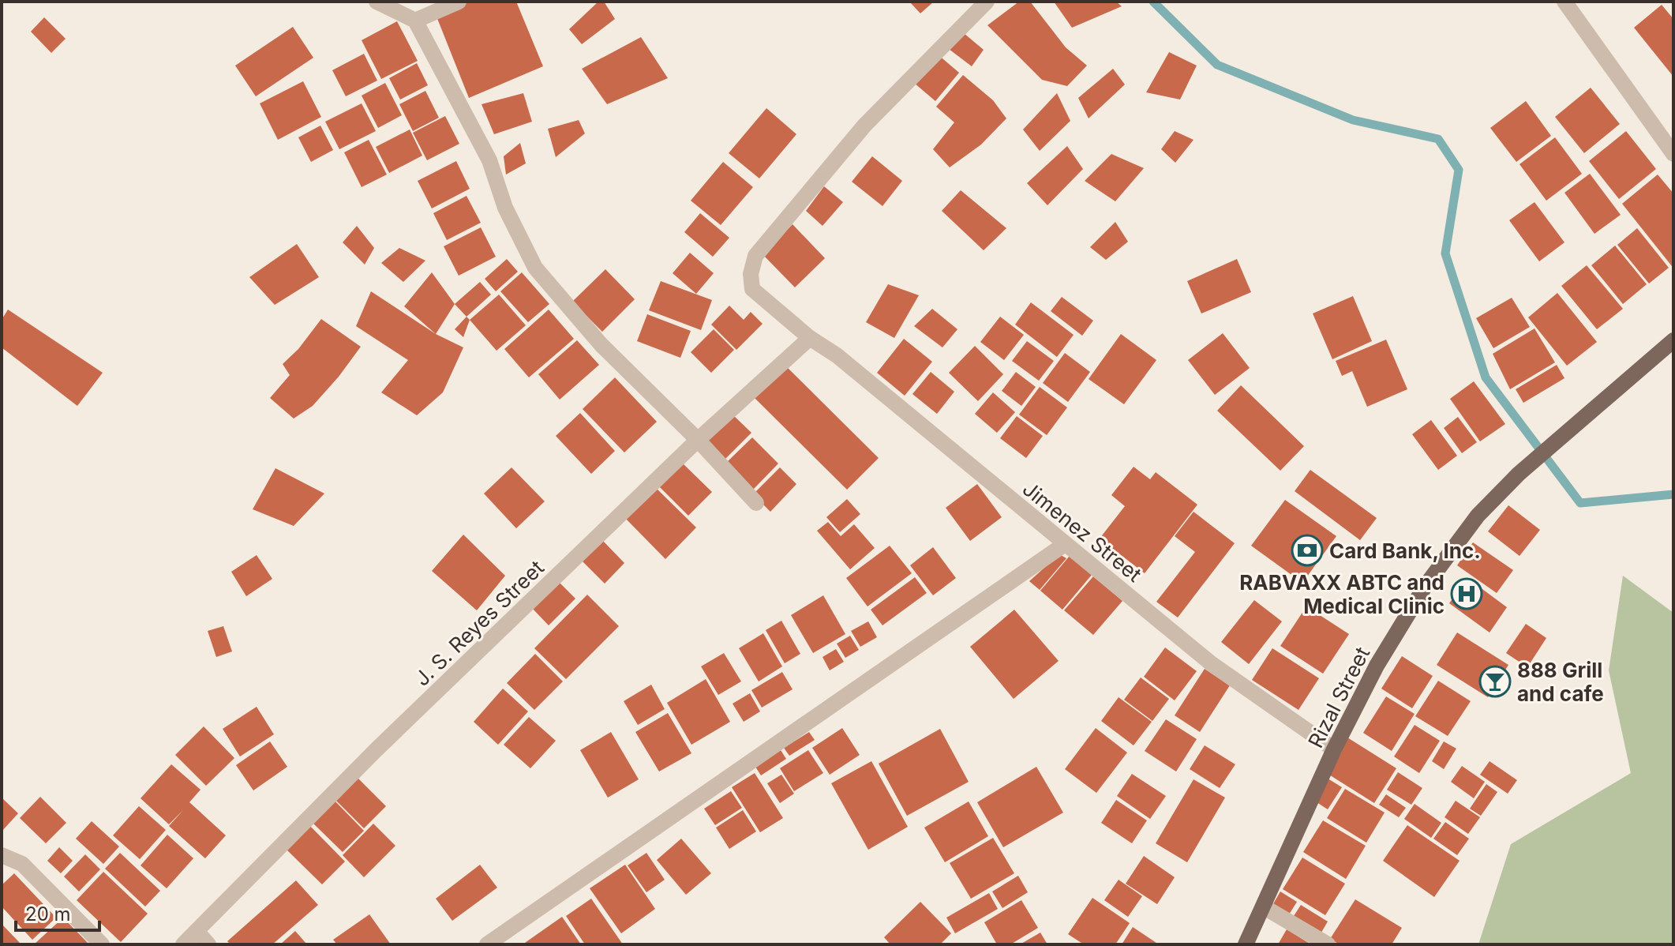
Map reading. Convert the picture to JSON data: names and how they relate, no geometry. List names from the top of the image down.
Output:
{
  "streets": {
    "main road": ["Rizal Street"],
    "street": ["Jimenez Street", "J. S. Reyes Street"]
  },
  "crossings": [
    ["Jimenez Street", "J. S. Reyes Street"],
    ["Jimenez Street", "Rizal Street"]
  ],
  "places": {
    "bank": ["Card Bank, Inc."],
    "hospital": ["RABVAXX ABTC and Medical Clinic"],
    "bar": ["888 Grill and cafe"]
  },
  "scale_bar": "20 m"
}
